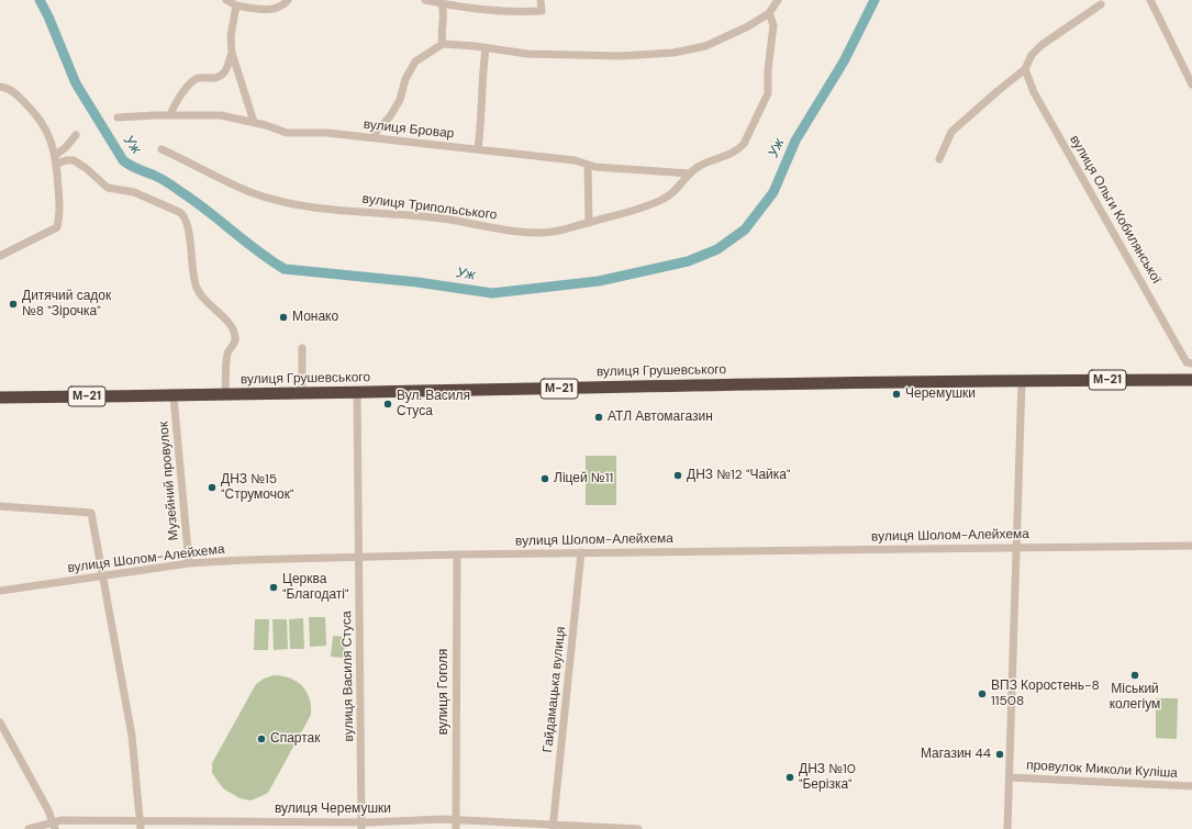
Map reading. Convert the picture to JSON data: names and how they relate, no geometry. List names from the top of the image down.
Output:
{
  "streets": {
    "highway": ["вулиця Грушевського", "М-21"],
    "street": [
      "вулиця Бровар",
      "вулиця Трипольського",
      "вулиця Ольги Кобилянської",
      "Музейний провулок",
      "вулиця Шолом-Алейхема",
      "вулиця Василя Стуса",
      "Гайдамацька вулиця",
      "вулиця Гоголя",
      "провулок Миколи Куліша",
      "вулиця Черемушки"
    ]
  },
  "crossings": [
    ["вулиця Бровар", "вулиця Трипольського"],
    ["вулиця Грушевського", "Музейний провулок"],
    ["вулиця Грушевського", "вулиця Василя Стуса"],
    ["Музейний провулок", "вулиця Шолом-Алейхема"],
    ["вулиця Шолом-Алейхема", "вулиця Василя Стуса"],
    ["вулиця Шолом-Алейхема", "Гайдамацька вулиця"],
    ["вулиця Шолом-Алейхема", "вулиця Гоголя"],
    ["вулиця Василя Стуса", "вулиця Черемушки"],
    ["Гайдамацька вулиця", "вулиця Черемушки"],
    ["вулиця Гоголя", "вулиця Черемушки"]
  ],
  "water": ["Уж"],
  "places": [
    "Дитячий садок №8 \"Зірочка\"",
    "Монако",
    "Черемушки",
    "Вул. Василя Стуса",
    "АТЛ Автомагазин",
    "ДНЗ №12 \"Чайка\"",
    "Ліцей №11",
    "ДНЗ №15 \"Струмочок\"",
    "Церква \"Благодаті\"",
    "Міський колегіум",
    "ВПЗ Коростень-8 11508",
    "Спартак",
    "Магазин 44",
    "ДНЗ №10 \"Берізка\""
  ]
}
